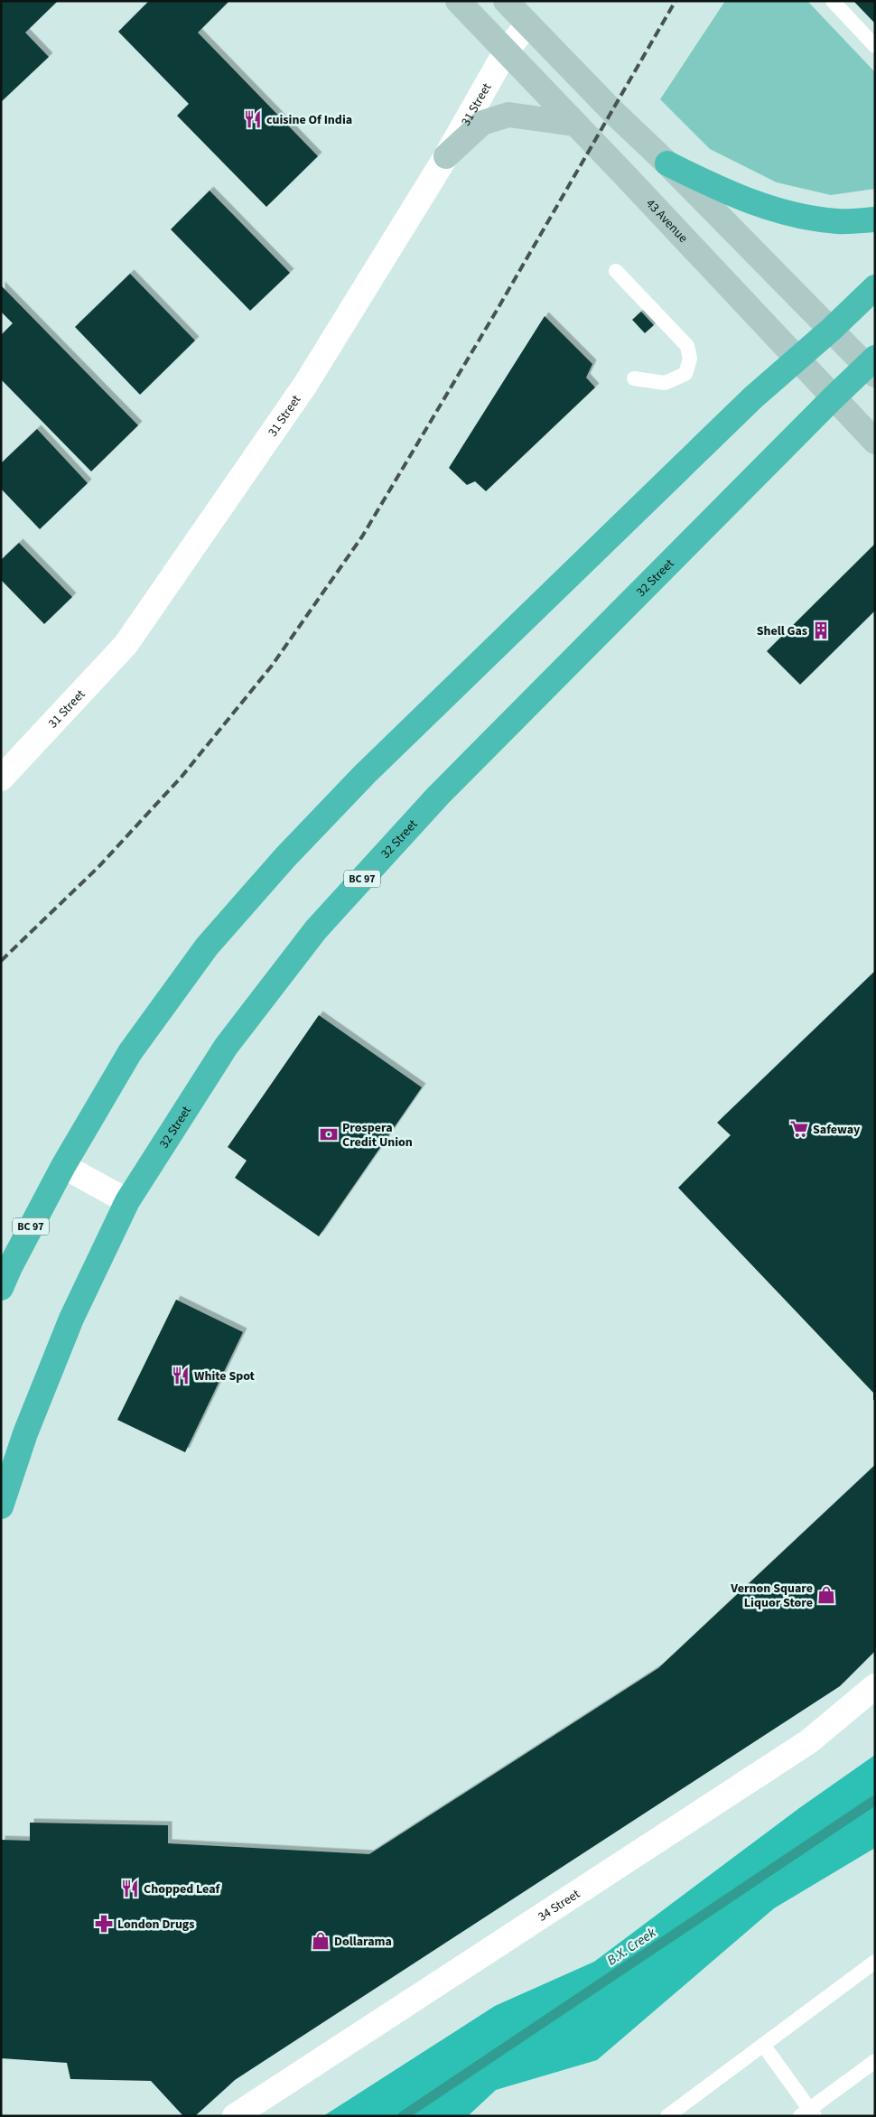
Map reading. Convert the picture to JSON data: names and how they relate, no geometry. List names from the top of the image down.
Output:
{
  "streets": {
    "highway": ["32 Street", "BC 97"],
    "street": ["31 Street", "43 Avenue", "34 Street"]
  },
  "crossings": [
    ["31 Street", "43 Avenue"],
    ["43 Avenue", "32 Street"],
    ["43 Avenue", "BC 97"]
  ],
  "water": ["B.X. Creek"],
  "places": {
    "restaurant": ["cuisine Of India", "White Spot", "Chopped Leaf"],
    "building": ["Shell Gas"],
    "supermarket": ["Safeway"],
    "bank": ["Prospera Credit Union"],
    "shop": ["Vernon Square Liquor Store", "Dollarama"],
    "pharmacy": ["London Drugs"]
  }
}
